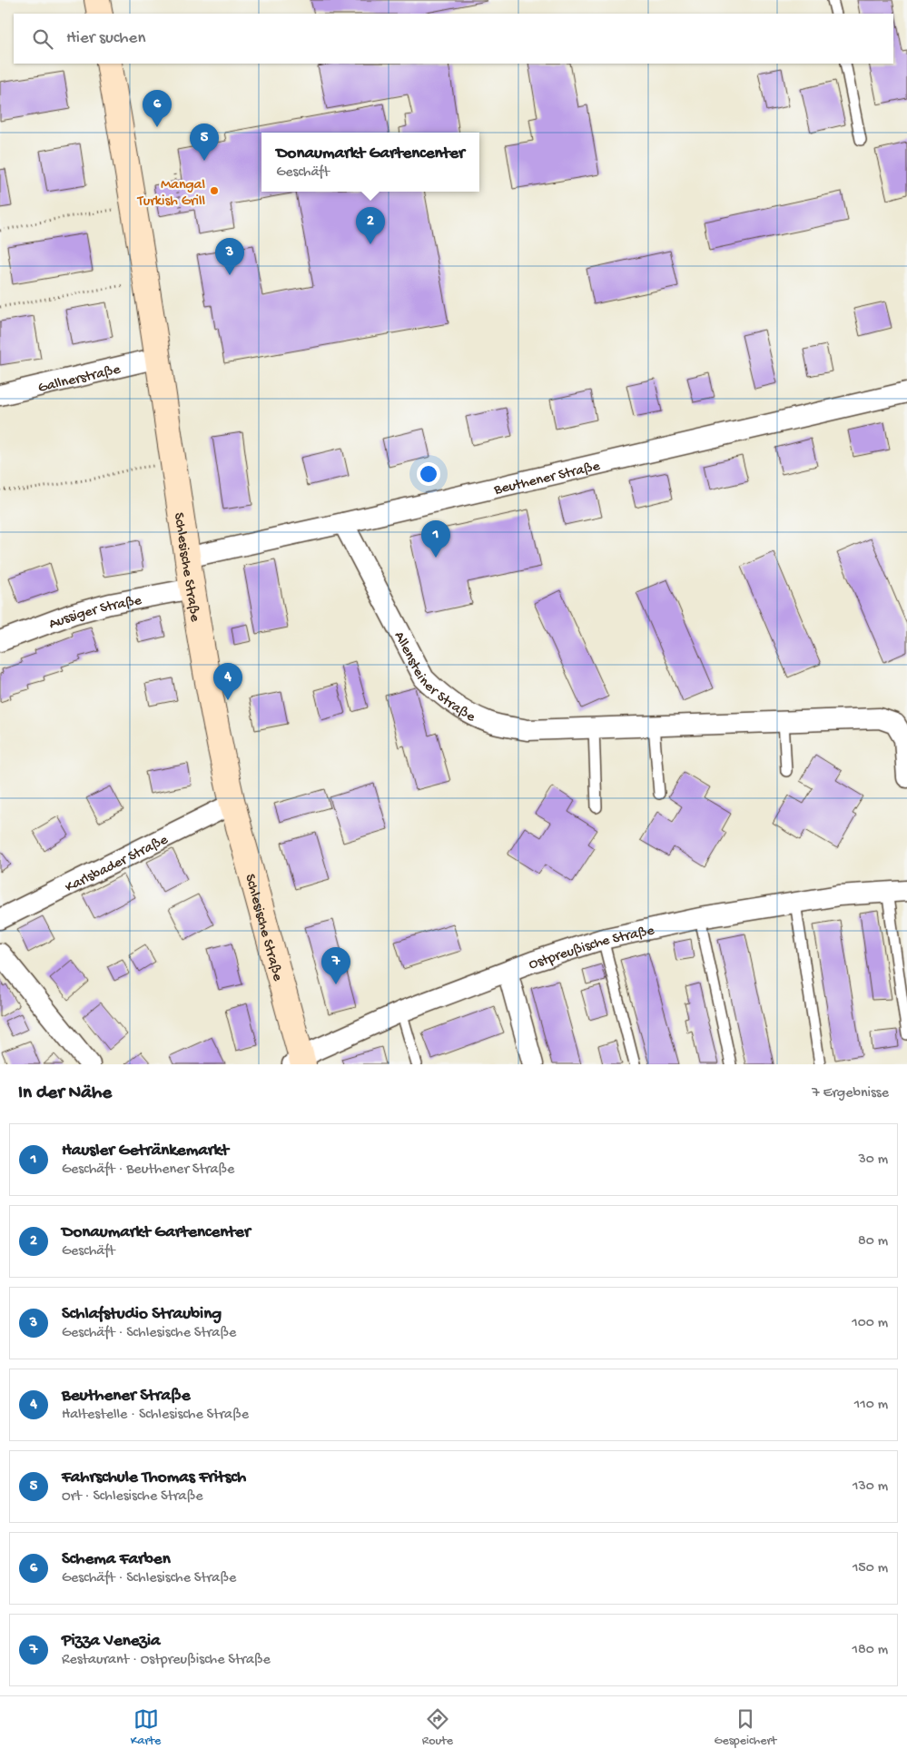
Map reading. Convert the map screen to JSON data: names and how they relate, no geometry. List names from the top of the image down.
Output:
{
  "streets": {
    "street": [
      "Gallnerstraße",
      "Beuthener Straße",
      "Schlesische Straße",
      "Aussiger Straße",
      "Allensteiner Straße",
      "Karlsbader Straße",
      "Ostpreußische Straße"
    ]
  },
  "crossings": [
    ["Gallnerstraße", "Schlesische Straße"],
    ["Beuthener Straße", "Schlesische Straße"],
    ["Beuthener Straße", "Allensteiner Straße"],
    ["Schlesische Straße", "Aussiger Straße"],
    ["Schlesische Straße", "Karlsbader Straße"],
    ["Schlesische Straße", "Ostpreußische Straße"]
  ],
  "places": ["Mangal Turkish Grill"],
  "page": {
    "search": "Hier suchen",
    "pins": [
      "6",
      "5",
      "2",
      "3",
      "1",
      "4",
      "7"
    ],
    "popup": ["Donaumarkt Gartencenter", "Geschäft"],
    "heading": ["In der Nähe", "7 Ergebnisse"],
    "list": [
      {
        "mark": "1",
        "name": "Hausler Getränkemarkt",
        "note": "Geschäft · Beuthener Straße",
        "value": "30 m"
      },
      {
        "mark": "2",
        "name": "Donaumarkt Gartencenter",
        "note": "Geschäft",
        "value": "80 m"
      },
      {
        "mark": "3",
        "name": "Schlafstudio Straubing",
        "note": "Geschäft · Schlesische Straße",
        "value": "100 m"
      },
      {
        "mark": "4",
        "name": "Beuthener Straße",
        "note": "Haltestelle · Schlesische Straße",
        "value": "110 m"
      },
      {
        "mark": "5",
        "name": "Fahrschule Thomas Fritsch",
        "note": "Ort · Schlesische Straße",
        "value": "130 m"
      },
      {
        "mark": "6",
        "name": "Schema Farben",
        "note": "Geschäft · Schlesische Straße",
        "value": "150 m"
      },
      {
        "mark": "7",
        "name": "Pizza Venezia",
        "note": "Restaurant · Ostpreußische Straße",
        "value": "180 m"
      }
    ],
    "nav": ["Karte", "Route", "Gespeichert"]
  }
}
